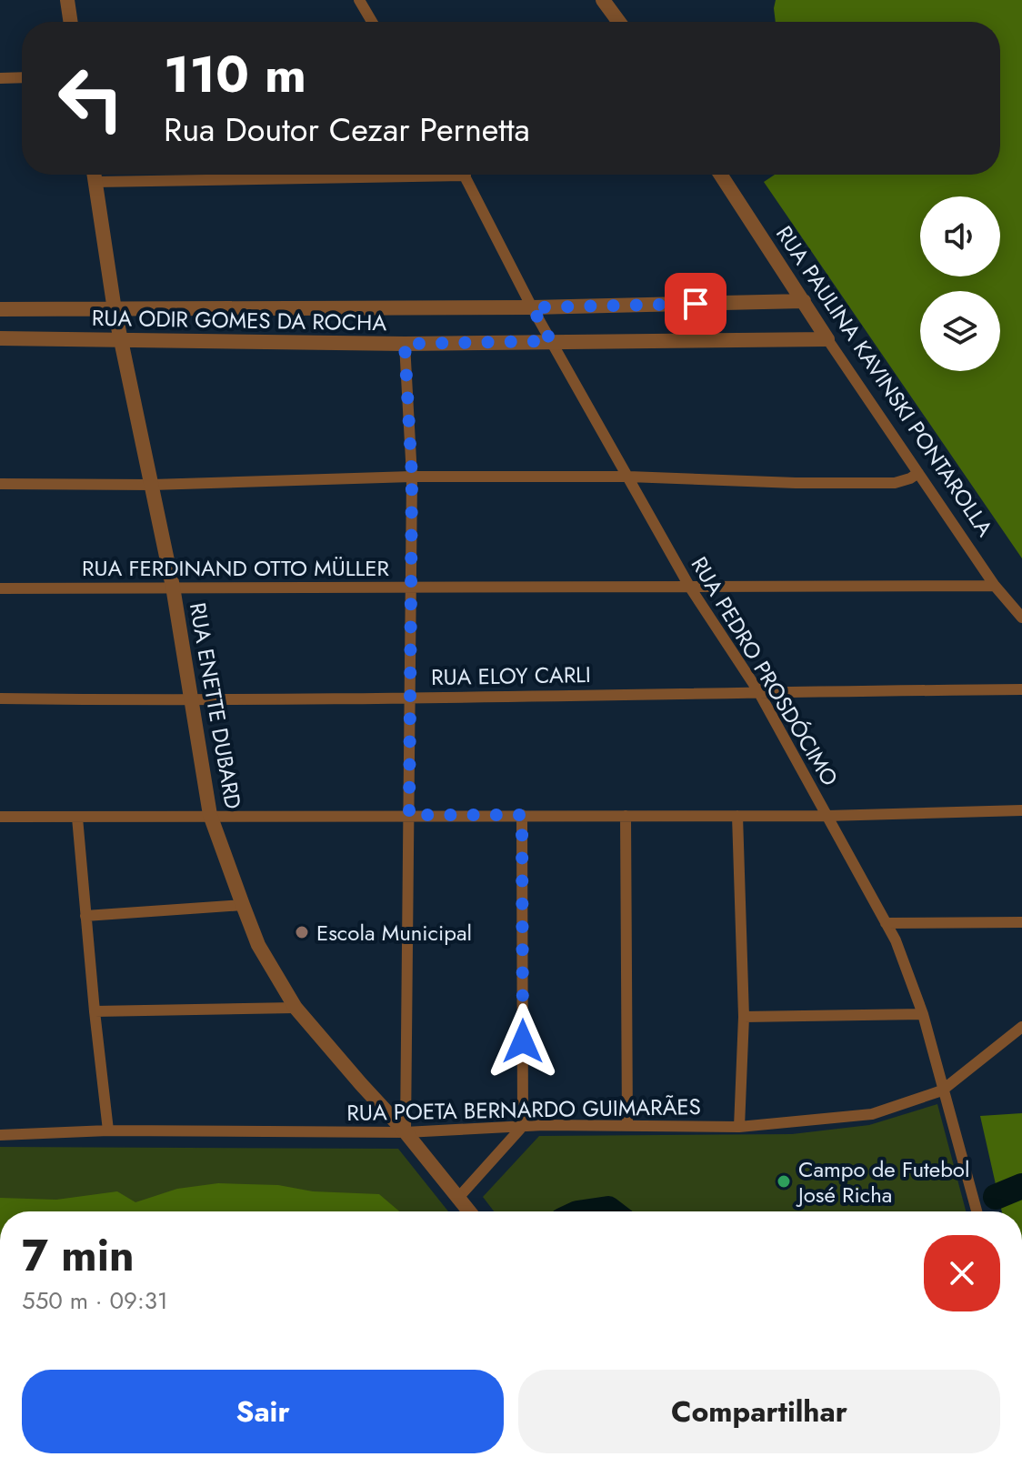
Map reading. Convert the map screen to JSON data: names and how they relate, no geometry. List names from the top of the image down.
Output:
{
  "streets": {
    "street": [
      "RUA ODIR GOMES DA ROCHA",
      "RUA PAULINA KAVINSKI PONTAROLLA",
      "RUA FERDINAND OTTO MÜLLER",
      "RUA PEDRO PROSDÓCIMO",
      "RUA ELOY CARLI",
      "RUA ENETTE DUBARD",
      "RUA POETA BERNARDO GUIMARÃES"
    ]
  },
  "crossings": [
    ["RUA ODIR GOMES DA ROCHA", "RUA PAULINA KAVINSKI PONTAROLLA"],
    ["RUA ODIR GOMES DA ROCHA", "RUA PEDRO PROSDÓCIMO"],
    ["RUA ODIR GOMES DA ROCHA", "RUA ENETTE DUBARD"],
    ["RUA PAULINA KAVINSKI PONTAROLLA", "RUA FERDINAND OTTO MÜLLER"],
    ["RUA FERDINAND OTTO MÜLLER", "RUA PEDRO PROSDÓCIMO"],
    ["RUA FERDINAND OTTO MÜLLER", "RUA ENETTE DUBARD"],
    ["RUA PEDRO PROSDÓCIMO", "RUA ELOY CARLI"],
    ["RUA PEDRO PROSDÓCIMO", "RUA POETA BERNARDO GUIMARÃES"],
    ["RUA ELOY CARLI", "RUA ENETTE DUBARD"],
    ["RUA ENETTE DUBARD", "RUA POETA BERNARDO GUIMARÃES"]
  ],
  "places": ["Escola Municipal", "Campo de Futebol José Richa"],
  "page": {
    "turn": ["110 m", "Rua Doutor Cezar Pernetta"],
    "heading": ["7 min", "550 m · 09:31"],
    "buttons": ["Sair", "Compartilhar"]
  }
}
